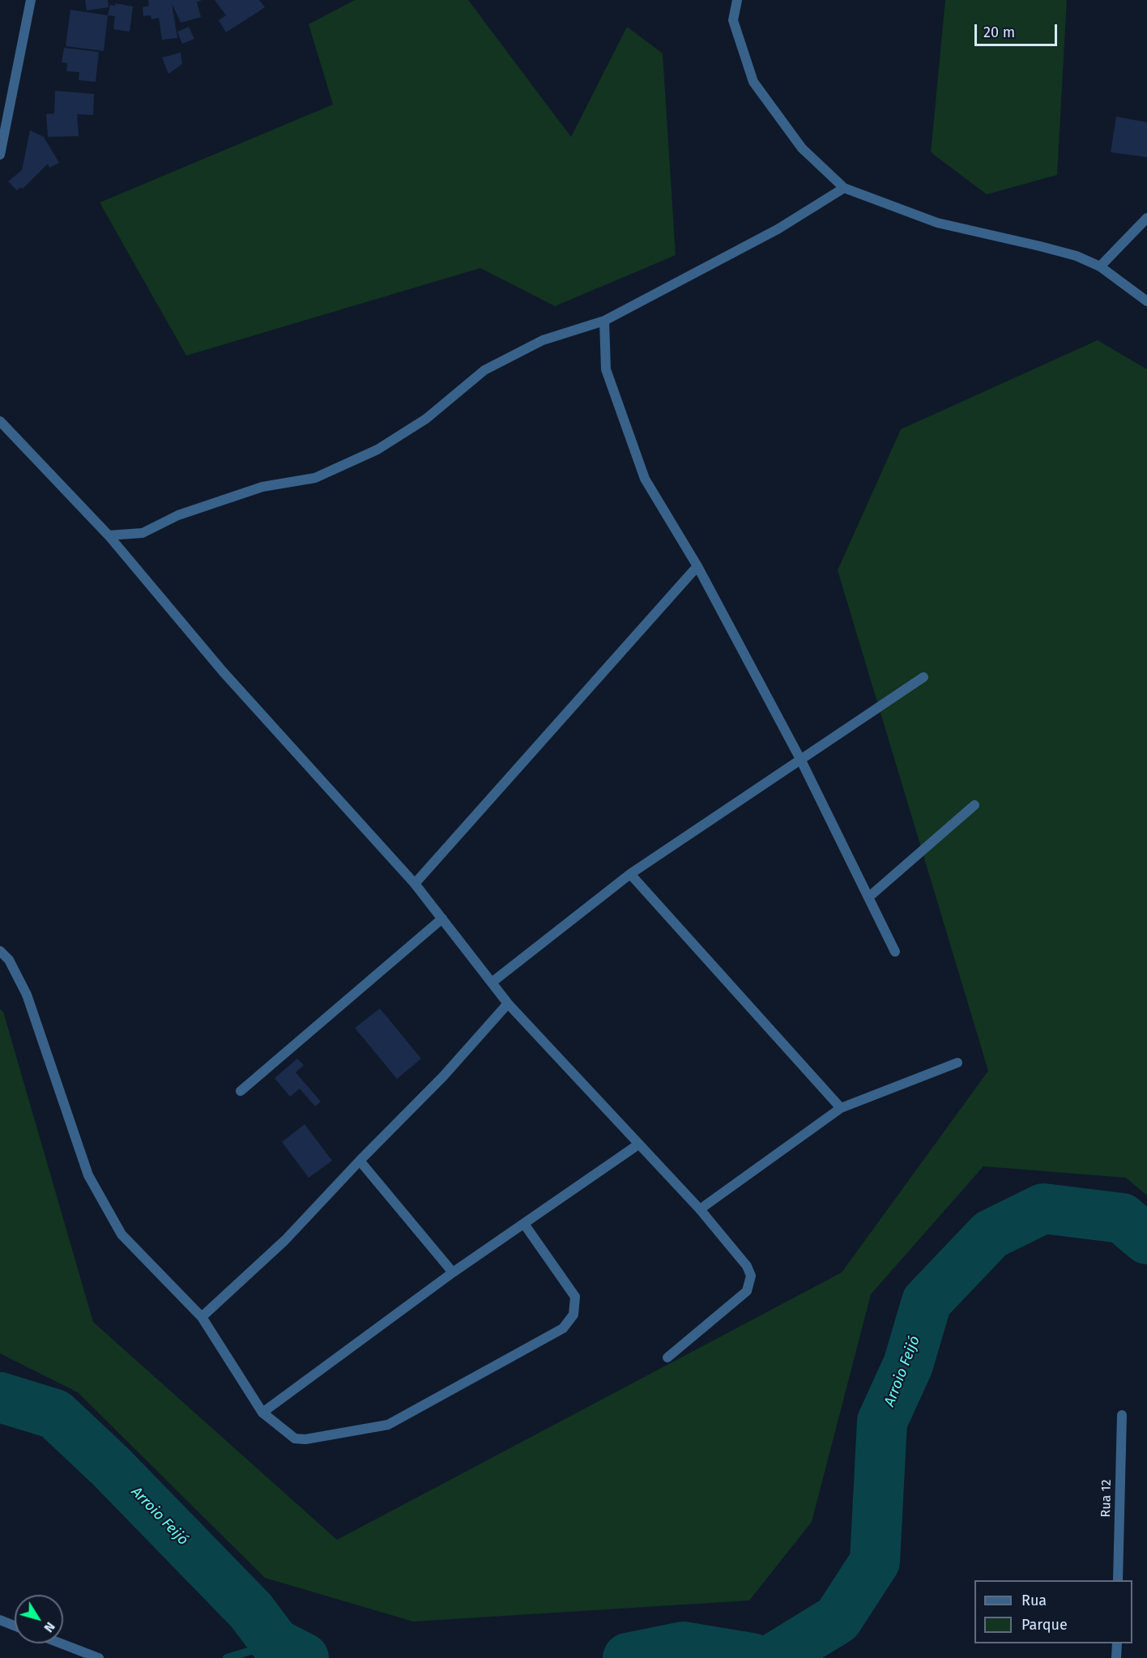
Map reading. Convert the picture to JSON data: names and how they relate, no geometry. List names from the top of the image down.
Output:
{
  "streets": {
    "street": ["Rua 12"]
  },
  "water": ["Arroio Feijó"],
  "legend": ["Rua", "Parque"],
  "scale_bar": "20 m",
  "north": "bottom right"
}
